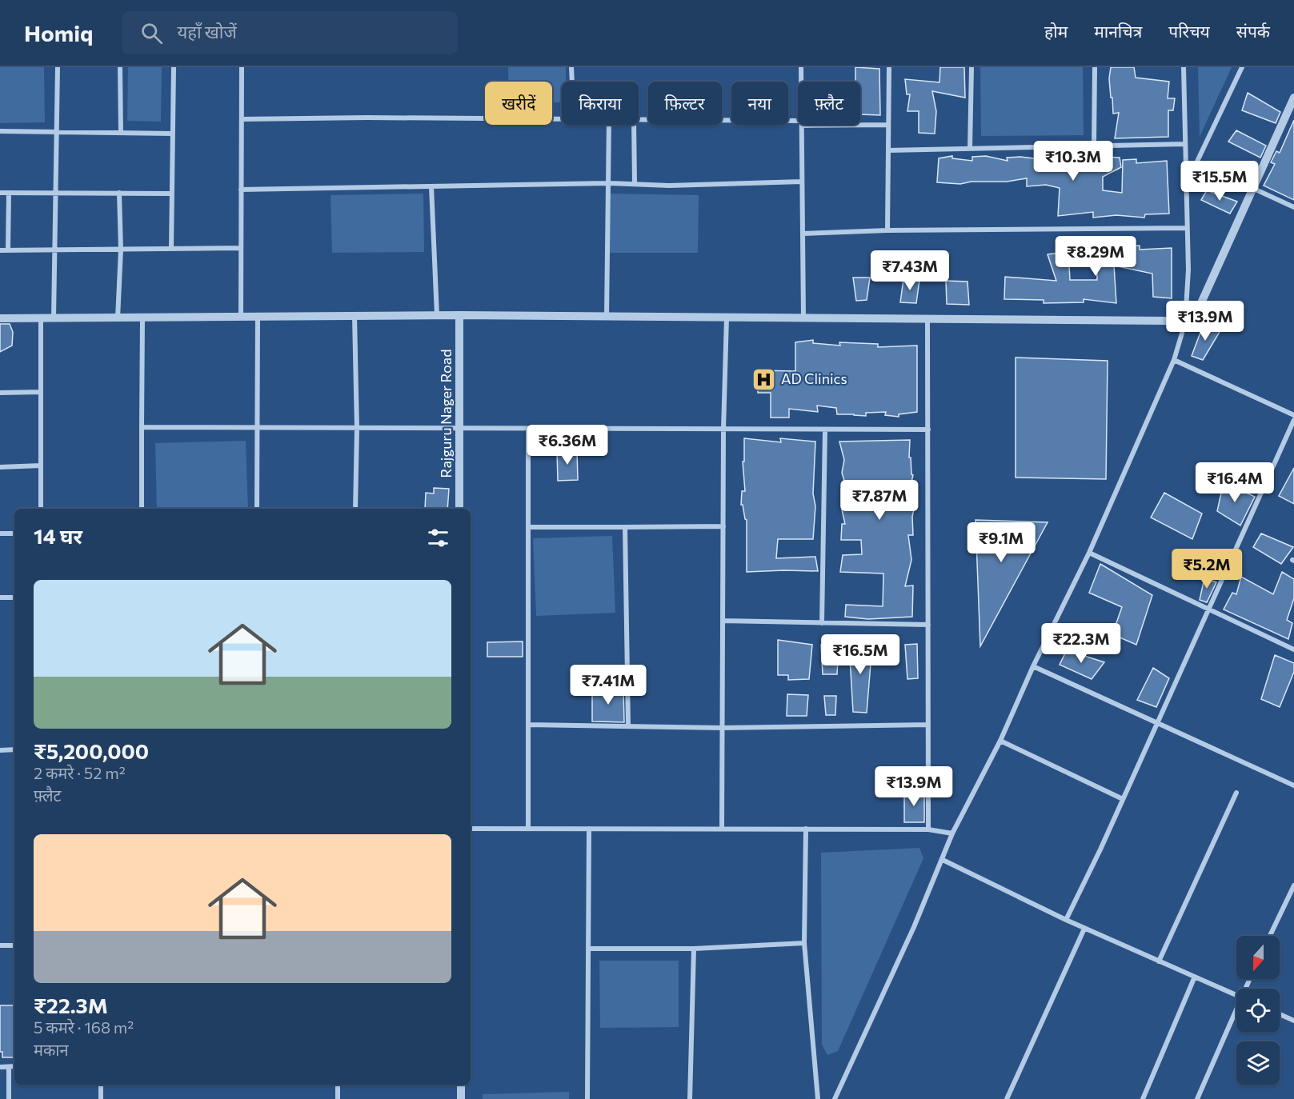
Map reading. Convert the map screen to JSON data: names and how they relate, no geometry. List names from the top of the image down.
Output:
{
  "streets": {
    "street": ["Rajguru Nager Road"]
  },
  "places": {
    "hospital": ["AD Clinics"]
  },
  "north": "bottom",
  "page": {
    "header": "Homiq",
    "search": "यहाँ खोजें",
    "nav": [
      "होम",
      "मानचित्र",
      "परिचय",
      "संपर्क"
    ],
    "chip": [
      "खरीदें",
      "किराया",
      "फ़िल्टर",
      "नया",
      "फ़्लैट"
    ],
    "price": [
      "₹10.3M",
      "₹15.5M",
      "₹8.29M",
      "₹7.43M",
      "₹13.9M",
      "₹6.36M",
      "₹16.4M",
      "₹7.87M",
      "₹9.1M",
      "₹5.2M",
      "₹22.3M",
      "₹16.5M",
      "₹7.41M",
      "₹13.9M"
    ],
    "heading": "14 घर",
    "list": [
      {
        "name": "₹5,200,000",
        "note": "2 कमरे · 52 m² · फ़्लैट"
      },
      {
        "name": "₹22.3M",
        "note": "5 कमरे · 168 m² · मकान"
      }
    ]
  }
}
